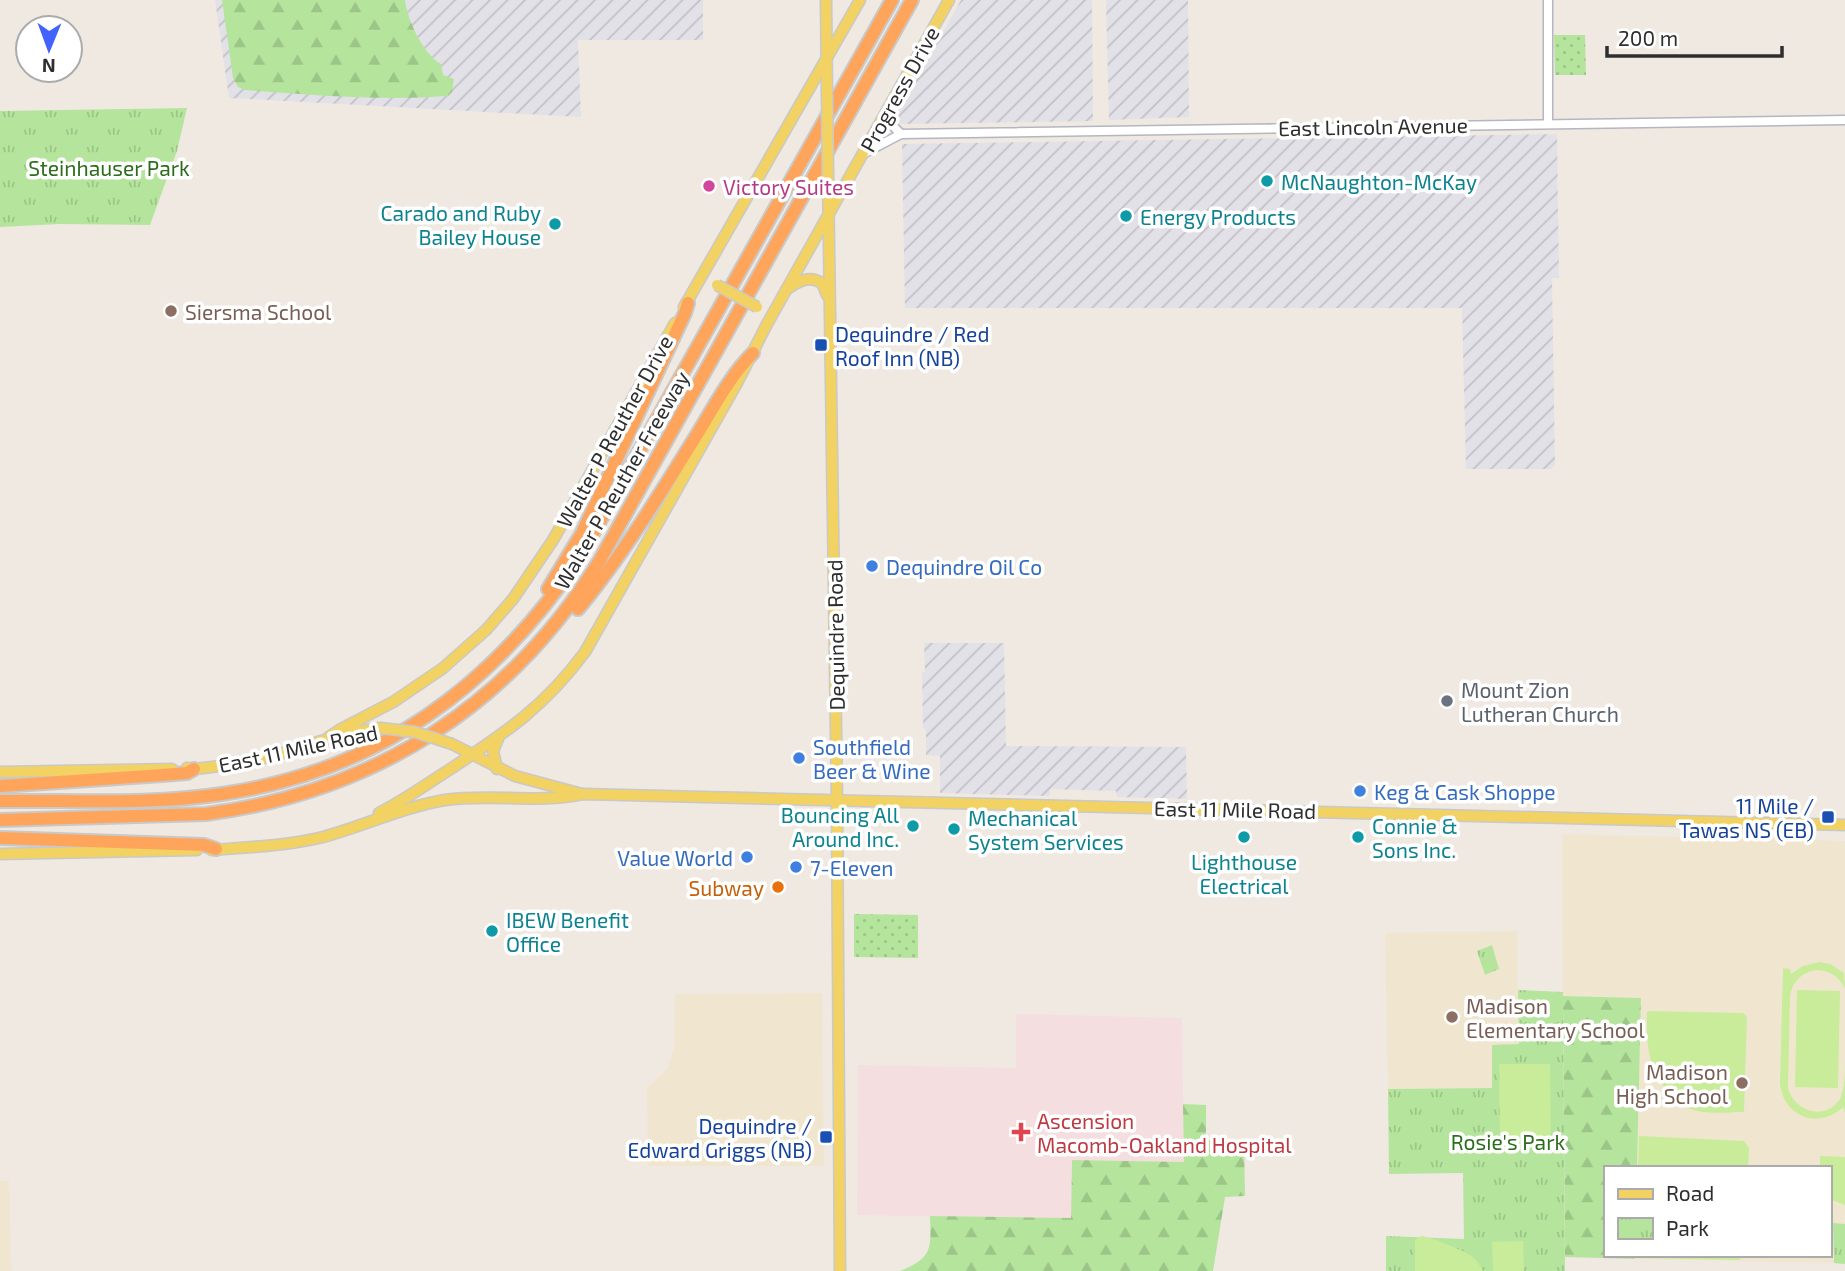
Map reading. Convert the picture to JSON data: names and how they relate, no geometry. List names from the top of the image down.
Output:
{
  "streets": {
    "highway": ["Walter P Reuther Freeway"],
    "main road": [
      "Progress Drive",
      "Walter P Reuther Drive",
      "Dequindre Road",
      "East 11 Mile Road"
    ],
    "street": ["East Lincoln Avenue"]
  },
  "crossings": [
    ["Progress Drive", "East Lincoln Avenue"],
    ["Progress Drive", "Dequindre Road"],
    ["Walter P Reuther Drive", "Dequindre Road"],
    ["Walter P Reuther Drive", "East 11 Mile Road"],
    ["Dequindre Road", "East 11 Mile Road"]
  ],
  "parks": ["Steinhauser Park", "Rosie's Park"],
  "places": {
    "other": [
      "McNaughton-McKay",
      "Victory Suites",
      "Energy Products",
      "Carado and Ruby Bailey House",
      "Siersma School",
      "Dequindre Oil Co",
      "Mount Zion Lutheran Church",
      "Southfield Beer & Wine",
      "Keg & Cask Shoppe",
      "Bouncing All Around Inc.",
      "Mechanical System Services",
      "Lighthouse Electrical",
      "Connie & Sons Inc.",
      "Value World",
      "7-Eleven",
      "Subway",
      "IBEW Benefit Office",
      "Madison Elementary School",
      "Madison High School"
    ],
    "transit": ["Dequindre / Red Roof Inn (NB)", "11 Mile / Tawas NS (EB)", "Dequindre / Edward Griggs (NB)"],
    "health": ["Ascension Macomb-Oakland Hospital"]
  },
  "legend": ["Road", "Park"],
  "scale_bar": "200 m",
  "north": "bottom"
}
